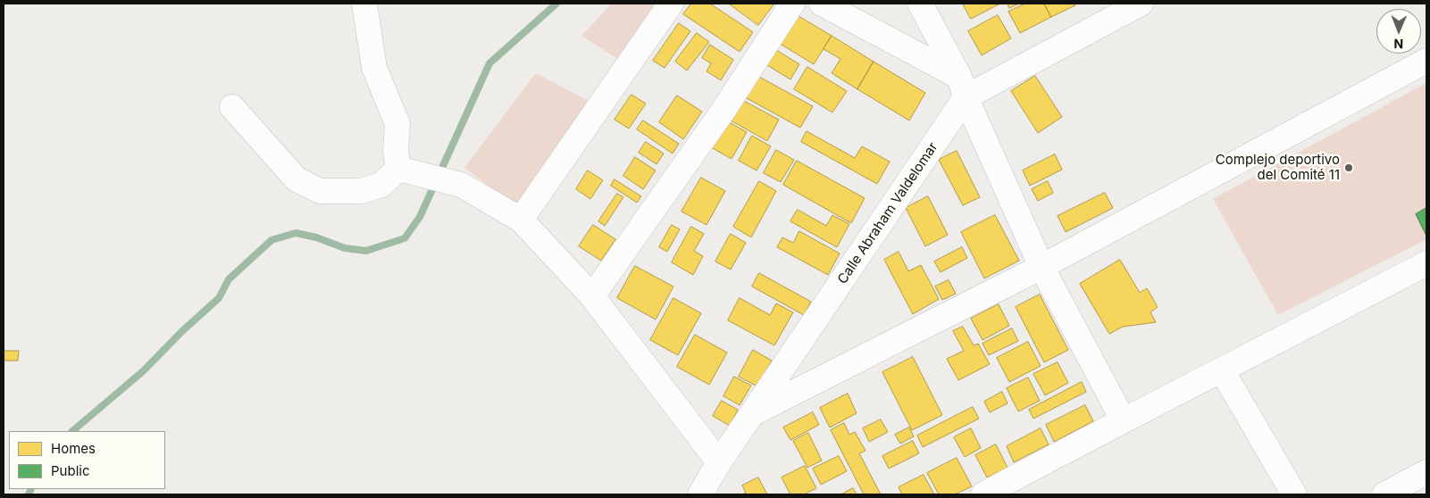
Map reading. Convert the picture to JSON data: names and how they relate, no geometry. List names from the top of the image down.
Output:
{
  "streets": {
    "street": ["Calle Abraham Valdelomar"]
  },
  "places": ["Complejo deportivo del Comité 11"],
  "legend": ["Homes", "Public"],
  "north": "bottom"
}
